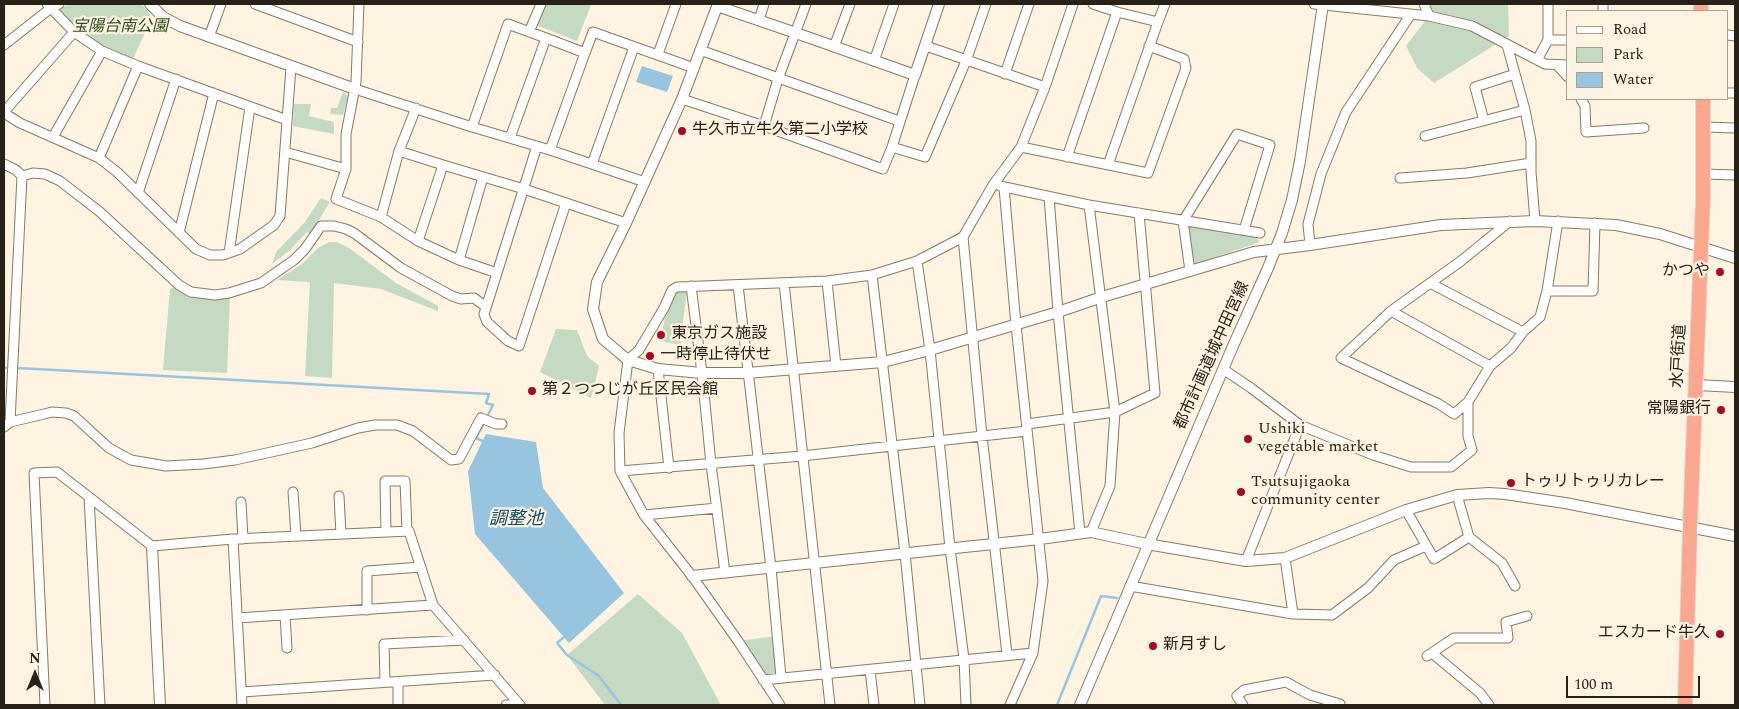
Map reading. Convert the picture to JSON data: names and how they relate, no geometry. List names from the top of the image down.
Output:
{
  "streets": {
    "highway": ["水戸街道"],
    "street": ["都市計画道城中田宮線"]
  },
  "water": ["調整池"],
  "parks": ["宝陽台南公園"],
  "places": [
    "牛久市立牛久第二小学校",
    "かつや",
    "東京ガス施設",
    "一時停止待伏せ",
    "第２つつじが丘区民会館",
    "常陽銀行",
    "Ushiki vegetable market",
    "トゥリトゥリカレー",
    "Tsutsujigaoka community center",
    "エスカード牛久",
    "新月すし"
  ],
  "legend": ["Road", "Park", "Water"],
  "scale_bar": "100 m",
  "north": "top"
}
